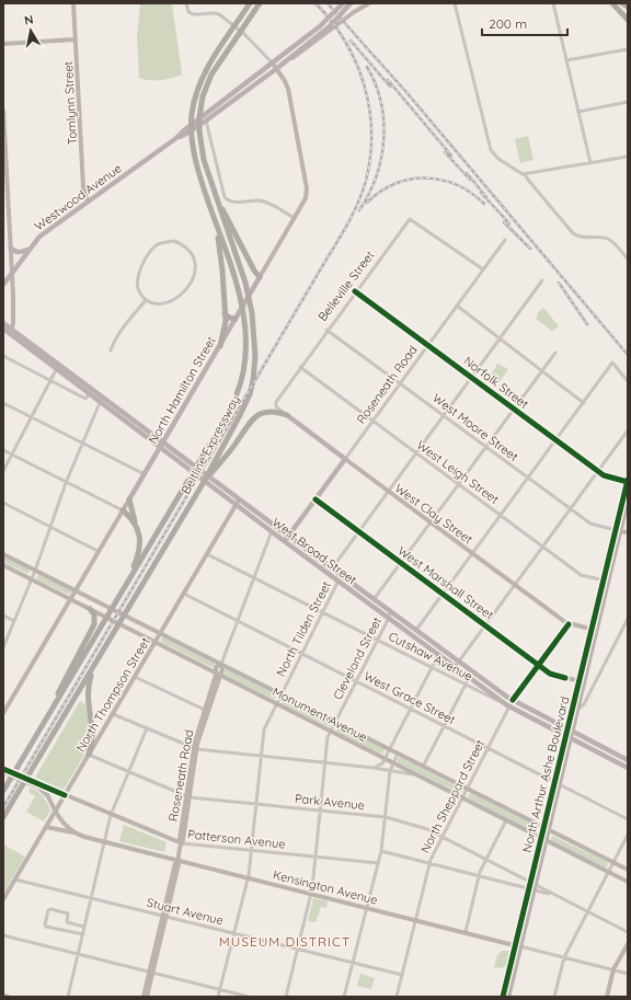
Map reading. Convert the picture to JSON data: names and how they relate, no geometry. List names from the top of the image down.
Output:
{
  "streets": {
    "highway": ["Beltline Expressway"],
    "main road": [
      "Westwood Avenue",
      "Roseneath Road",
      "North Hamilton Street",
      "West Clay Street",
      "West Broad Street",
      "North Arthur Ashe Boulevard"
    ],
    "street": [
      "Tomlynn Street",
      "Belleville Street",
      "Norfolk Street",
      "West Moore Street",
      "West Leigh Street",
      "West Marshall Street",
      "North Tilden Street",
      "Cutshaw Avenue",
      "Cleveland Street",
      "North Thompson Street",
      "West Grace Street",
      "Monument Avenue",
      "North Sheppard Street",
      "Park Avenue",
      "Patterson Avenue",
      "Kensington Avenue",
      "Stuart Avenue"
    ]
  },
  "crossings": [
    ["Tomlynn Street", "Westwood Avenue"],
    ["Westwood Avenue", "North Hamilton Street"],
    ["Belleville Street", "Norfolk Street"],
    ["Belleville Street", "Roseneath Road"],
    ["Belleville Street", "West Moore Street"],
    ["Belleville Street", "West Leigh Street"],
    ["Belleville Street", "West Clay Street"],
    ["Norfolk Street", "Roseneath Road"],
    ["Norfolk Street", "North Arthur Ashe Boulevard"],
    ["Roseneath Road", "West Moore Street"],
    ["Roseneath Road", "West Leigh Street"],
    ["Roseneath Road", "West Clay Street"],
    ["Roseneath Road", "West Broad Street"],
    ["Roseneath Road", "West Marshall Street"],
    ["Roseneath Road", "Cutshaw Avenue"],
    ["Roseneath Road", "West Grace Street"],
    ["Roseneath Road", "Monument Avenue"],
    ["Roseneath Road", "Park Avenue"],
    ["Roseneath Road", "Patterson Avenue"],
    ["Roseneath Road", "Kensington Avenue"],
    ["Roseneath Road", "Stuart Avenue"],
    ["North Hamilton Street", "West Broad Street"],
    ["North Hamilton Street", "Monument Avenue"],
    ["West Moore Street", "North Arthur Ashe Boulevard"],
    ["West Leigh Street", "North Arthur Ashe Boulevard"],
    ["West Clay Street", "North Arthur Ashe Boulevard"],
    ["West Clay Street", "North Sheppard Street"],
    ["West Broad Street", "North Tilden Street"],
    ["West Broad Street", "Cutshaw Avenue"],
    ["West Broad Street", "Cleveland Street"],
    ["West Broad Street", "North Thompson Street"],
    ["West Broad Street", "North Arthur Ashe Boulevard"],
    ["West Broad Street", "North Sheppard Street"],
    ["West Marshall Street", "North Arthur Ashe Boulevard"],
    ["West Marshall Street", "North Sheppard Street"],
    ["North Tilden Street", "Cutshaw Avenue"],
    ["North Tilden Street", "West Grace Street"],
    ["North Tilden Street", "Monument Avenue"],
    ["North Tilden Street", "Park Avenue"],
    ["North Tilden Street", "Patterson Avenue"],
    ["North Tilden Street", "Kensington Avenue"],
    ["North Tilden Street", "Stuart Avenue"],
    ["Cutshaw Avenue", "Cleveland Street"],
    ["Cutshaw Avenue", "North Thompson Street"],
    ["Cutshaw Avenue", "North Sheppard Street"],
    ["Cleveland Street", "West Grace Street"],
    ["Cleveland Street", "Monument Avenue"],
    ["Cleveland Street", "Park Avenue"],
    ["Cleveland Street", "Patterson Avenue"],
    ["Cleveland Street", "Kensington Avenue"],
    ["Cleveland Street", "Stuart Avenue"],
    ["North Thompson Street", "West Grace Street"],
    ["North Thompson Street", "Monument Avenue"],
    ["North Thompson Street", "Park Avenue"],
    ["North Thompson Street", "Patterson Avenue"],
    ["North Thompson Street", "Kensington Avenue"],
    ["North Thompson Street", "Stuart Avenue"],
    ["West Grace Street", "North Arthur Ashe Boulevard"],
    ["West Grace Street", "North Sheppard Street"],
    ["Monument Avenue", "North Arthur Ashe Boulevard"],
    ["Monument Avenue", "North Sheppard Street"],
    ["North Arthur Ashe Boulevard", "Park Avenue"],
    ["North Arthur Ashe Boulevard", "Kensington Avenue"],
    ["North Sheppard Street", "Park Avenue"],
    ["North Sheppard Street", "Kensington Avenue"],
    ["North Sheppard Street", "Stuart Avenue"],
    ["Patterson Avenue", "Kensington Avenue"]
  ],
  "districts": ["MUSEUM DISTRICT"],
  "scale_bar": "200 m",
  "north": "top"
}
